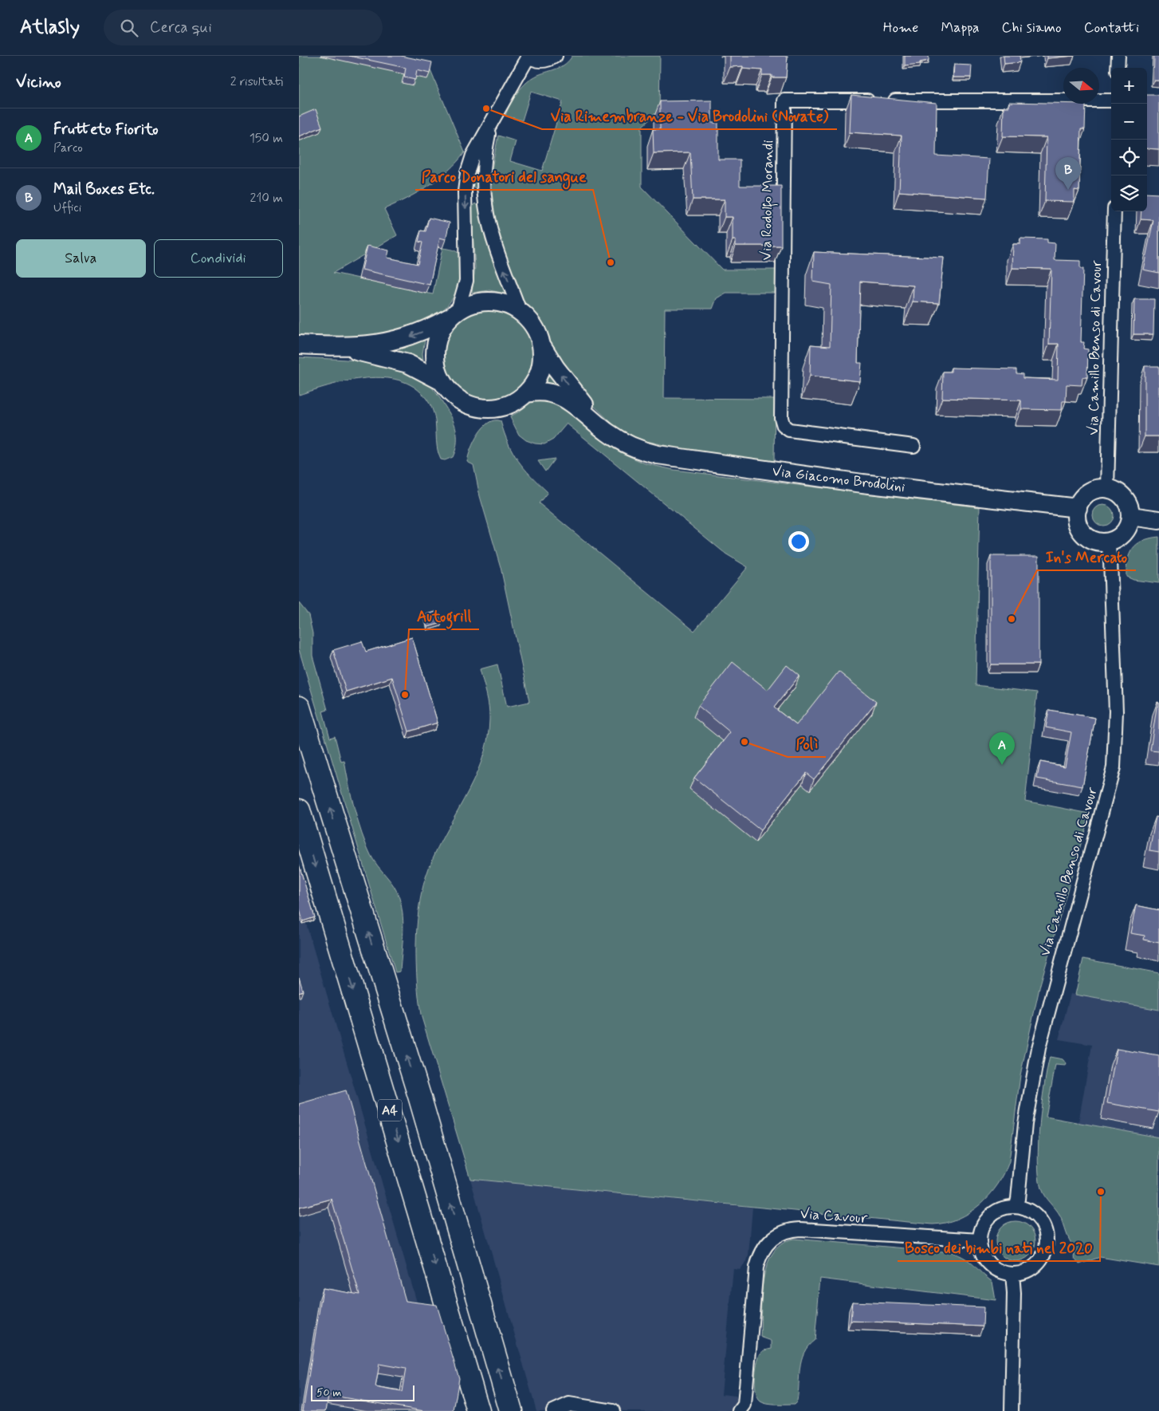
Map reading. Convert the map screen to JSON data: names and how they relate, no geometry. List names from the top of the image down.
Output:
{
  "streets": {
    "highway": ["A4"],
    "street": [
      "Via Rodolfo Morandi",
      "Via Camillo Benso di Cavour",
      "Via Giacomo Brodolini",
      "Via Cavour"
    ]
  },
  "crossings": [
    ["Via Camillo Benso di Cavour", "Via Giacomo Brodolini"],
    ["Via Camillo Benso di Cavour", "Via Cavour"]
  ],
  "places": [
    "Via Rimembranze - Via Brodolini (Novate)",
    "Parco Donatori del sangue",
    "In's Mercato",
    "Autogrill",
    "Polì",
    "Bosco dei bimbi nati nel 2020"
  ],
  "scale_bar": "50 m",
  "north": "right",
  "page": {
    "header": "Atlasly",
    "search": "Cerca qui",
    "nav": [
      "Home",
      "Mappa",
      "Chi siamo",
      "Contatti"
    ],
    "heading": ["Vicino", "2 risultati"],
    "map_buttons": ["+", "−"],
    "list": [
      {
        "mark": "A",
        "name": "Frutteto Fiorito",
        "note": "Parco",
        "value": "150 m"
      },
      {
        "mark": "B",
        "name": "Mail Boxes Etc.",
        "note": "Uffici",
        "value": "210 m"
      }
    ],
    "pins": ["B", "A"],
    "buttons": ["Salva", "Condividi"],
    "scale": "50 m"
  }
}
